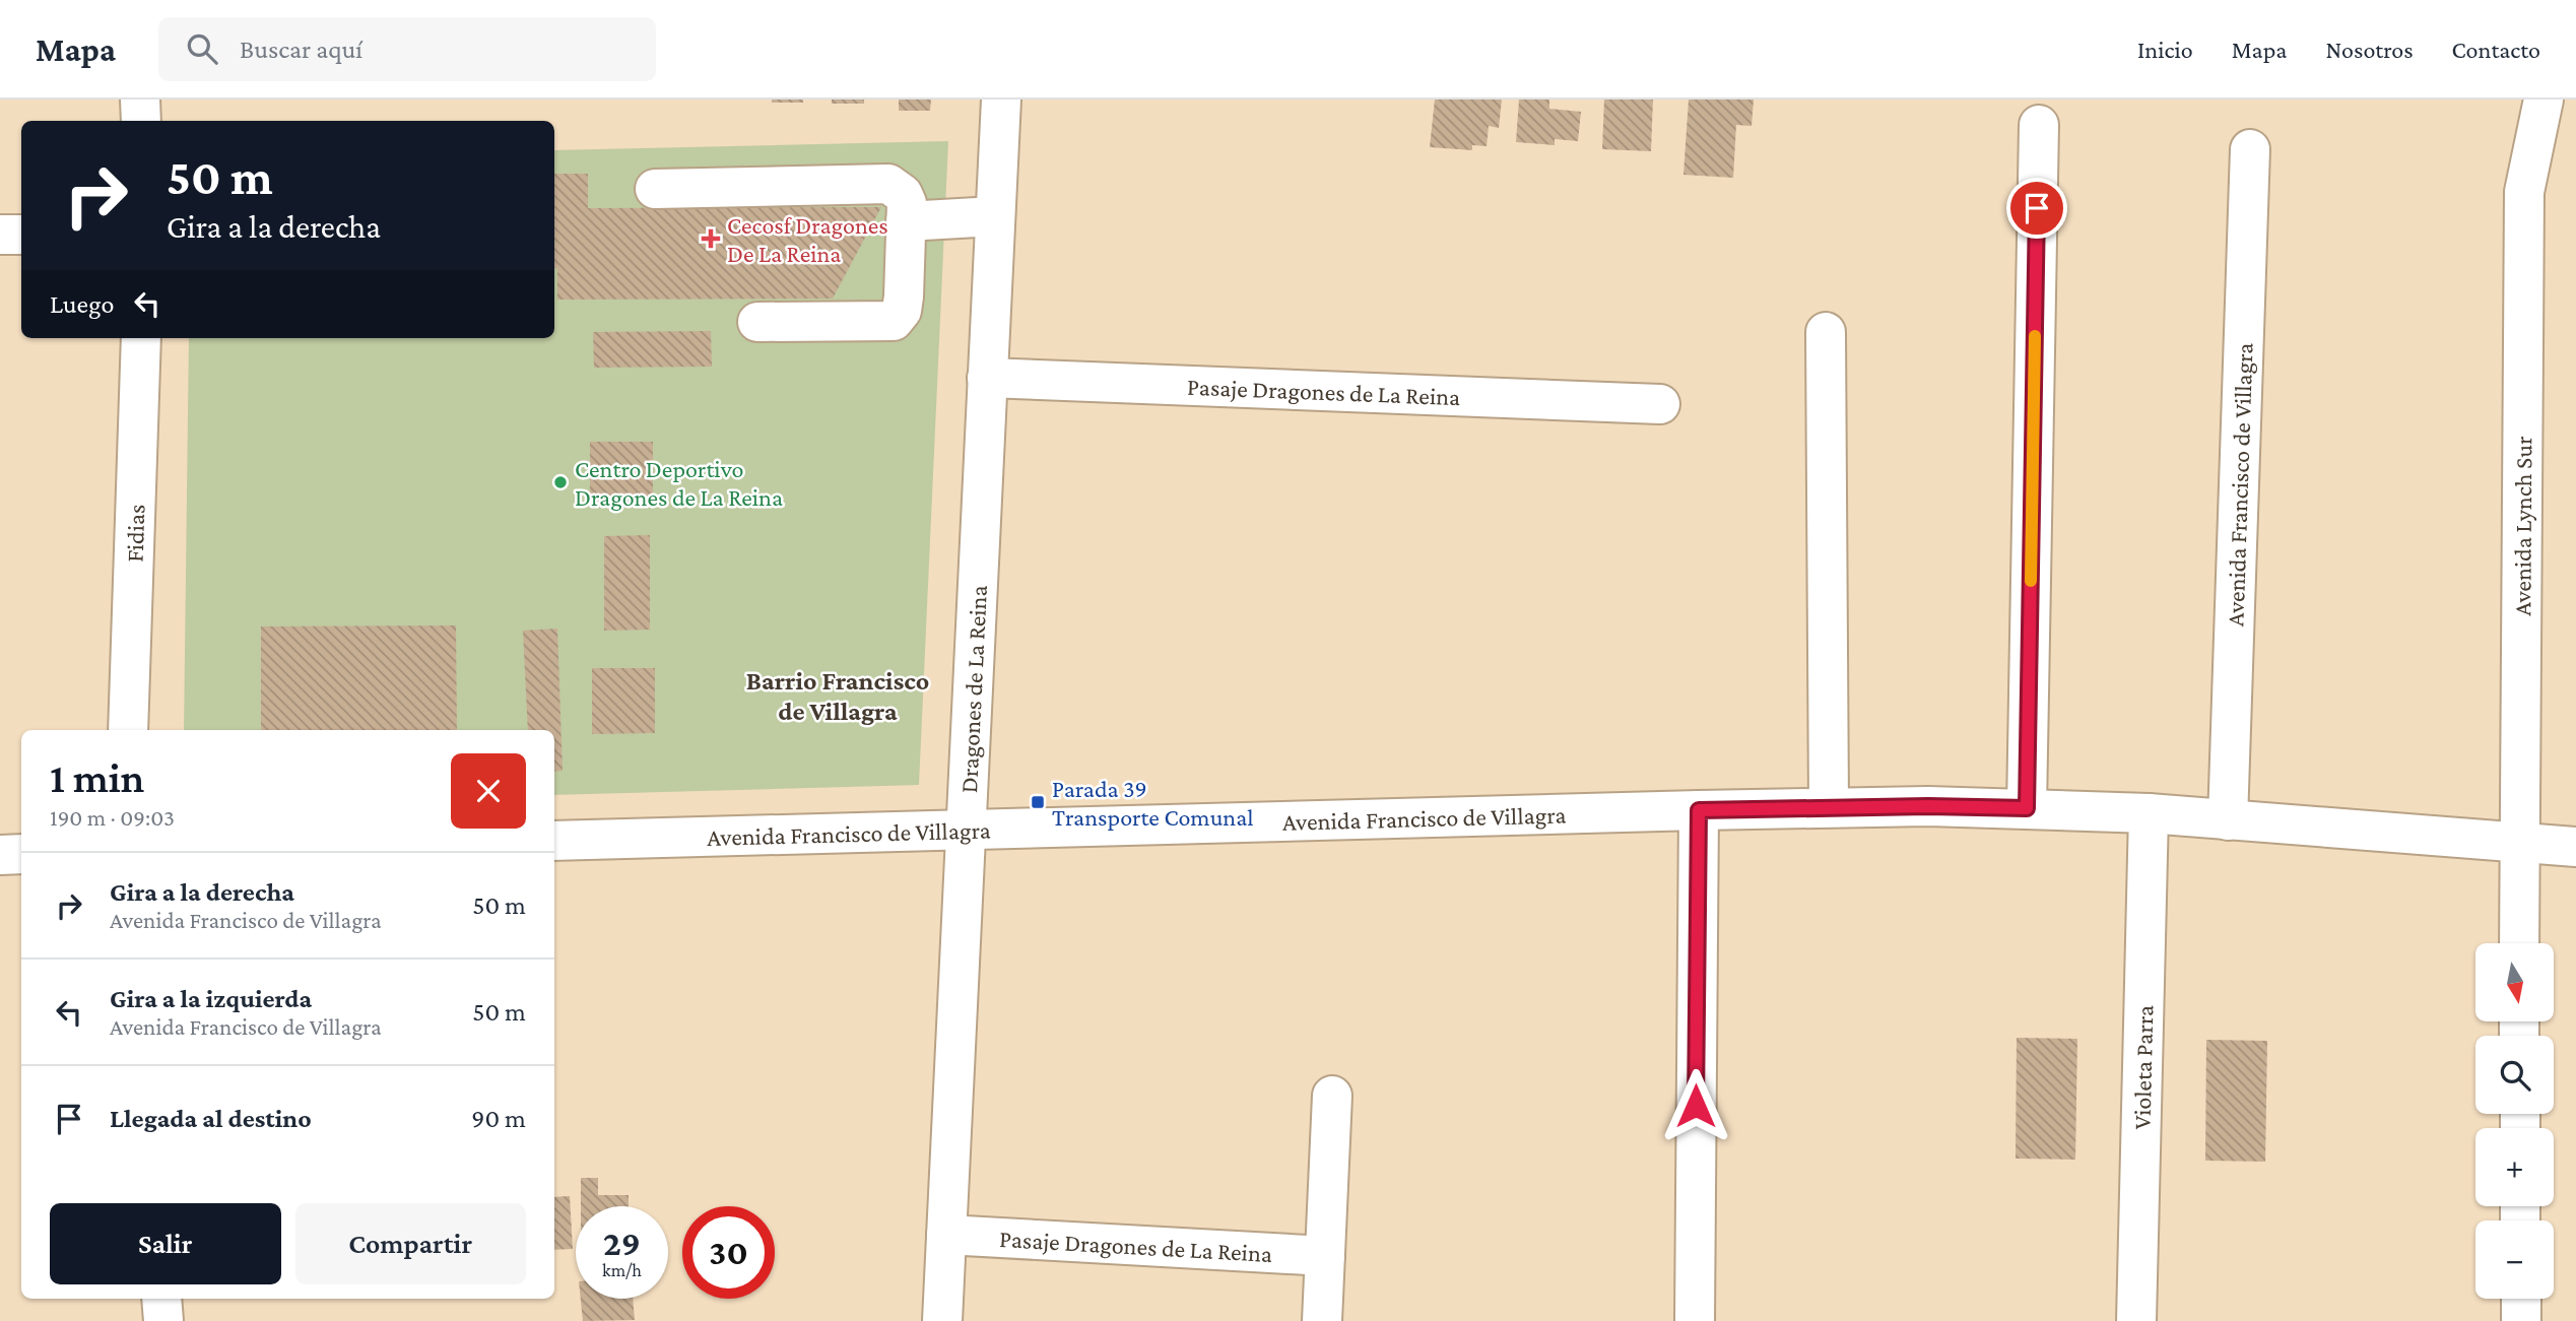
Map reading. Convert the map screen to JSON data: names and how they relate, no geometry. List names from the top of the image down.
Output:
{
  "streets": {
    "street": [
      "Pasaje Dragones de La Reina",
      "Avenida Francisco de Villagra",
      "Avenida Lynch Sur",
      "Fidias",
      "Dragones de La Reina",
      "Violeta Parra"
    ]
  },
  "crossings": [
    ["Pasaje Dragones de La Reina", "Dragones de La Reina"],
    ["Avenida Francisco de Villagra", "Avenida Lynch Sur"],
    ["Avenida Francisco de Villagra", "Dragones de La Reina"],
    ["Avenida Francisco de Villagra", "Violeta Parra"]
  ],
  "districts": ["Barrio Francisco de Villagra"],
  "places": {
    "health": ["Cecosf Dragones De La Reina"],
    "other": ["Centro Deportivo Dragones de La Reina"],
    "transit": ["Parada 39 Transporte Comunal"]
  },
  "north": "bottom",
  "page": {
    "header": "Mapa",
    "search": "Buscar aquí",
    "nav": [
      "Inicio",
      "Mapa",
      "Nosotros",
      "Contacto"
    ],
    "turn": ["50 m", "Gira a la derecha"],
    "then": "Luego",
    "heading": ["1 min", "190 m · 09:03"],
    "list": [
      {
        "name": "Gira a la derecha",
        "note": "Avenida Francisco de Villagra",
        "value": "50 m"
      },
      {
        "name": "Gira a la izquierda",
        "note": "Avenida Francisco de Villagra",
        "value": "50 m"
      },
      {
        "name": "Llegada al destino",
        "value": "90 m"
      }
    ],
    "map_buttons": ["+", "−"],
    "buttons": ["Salir", "Compartir"],
    "speed": "29 km/h",
    "limit": "30"
  }
}
